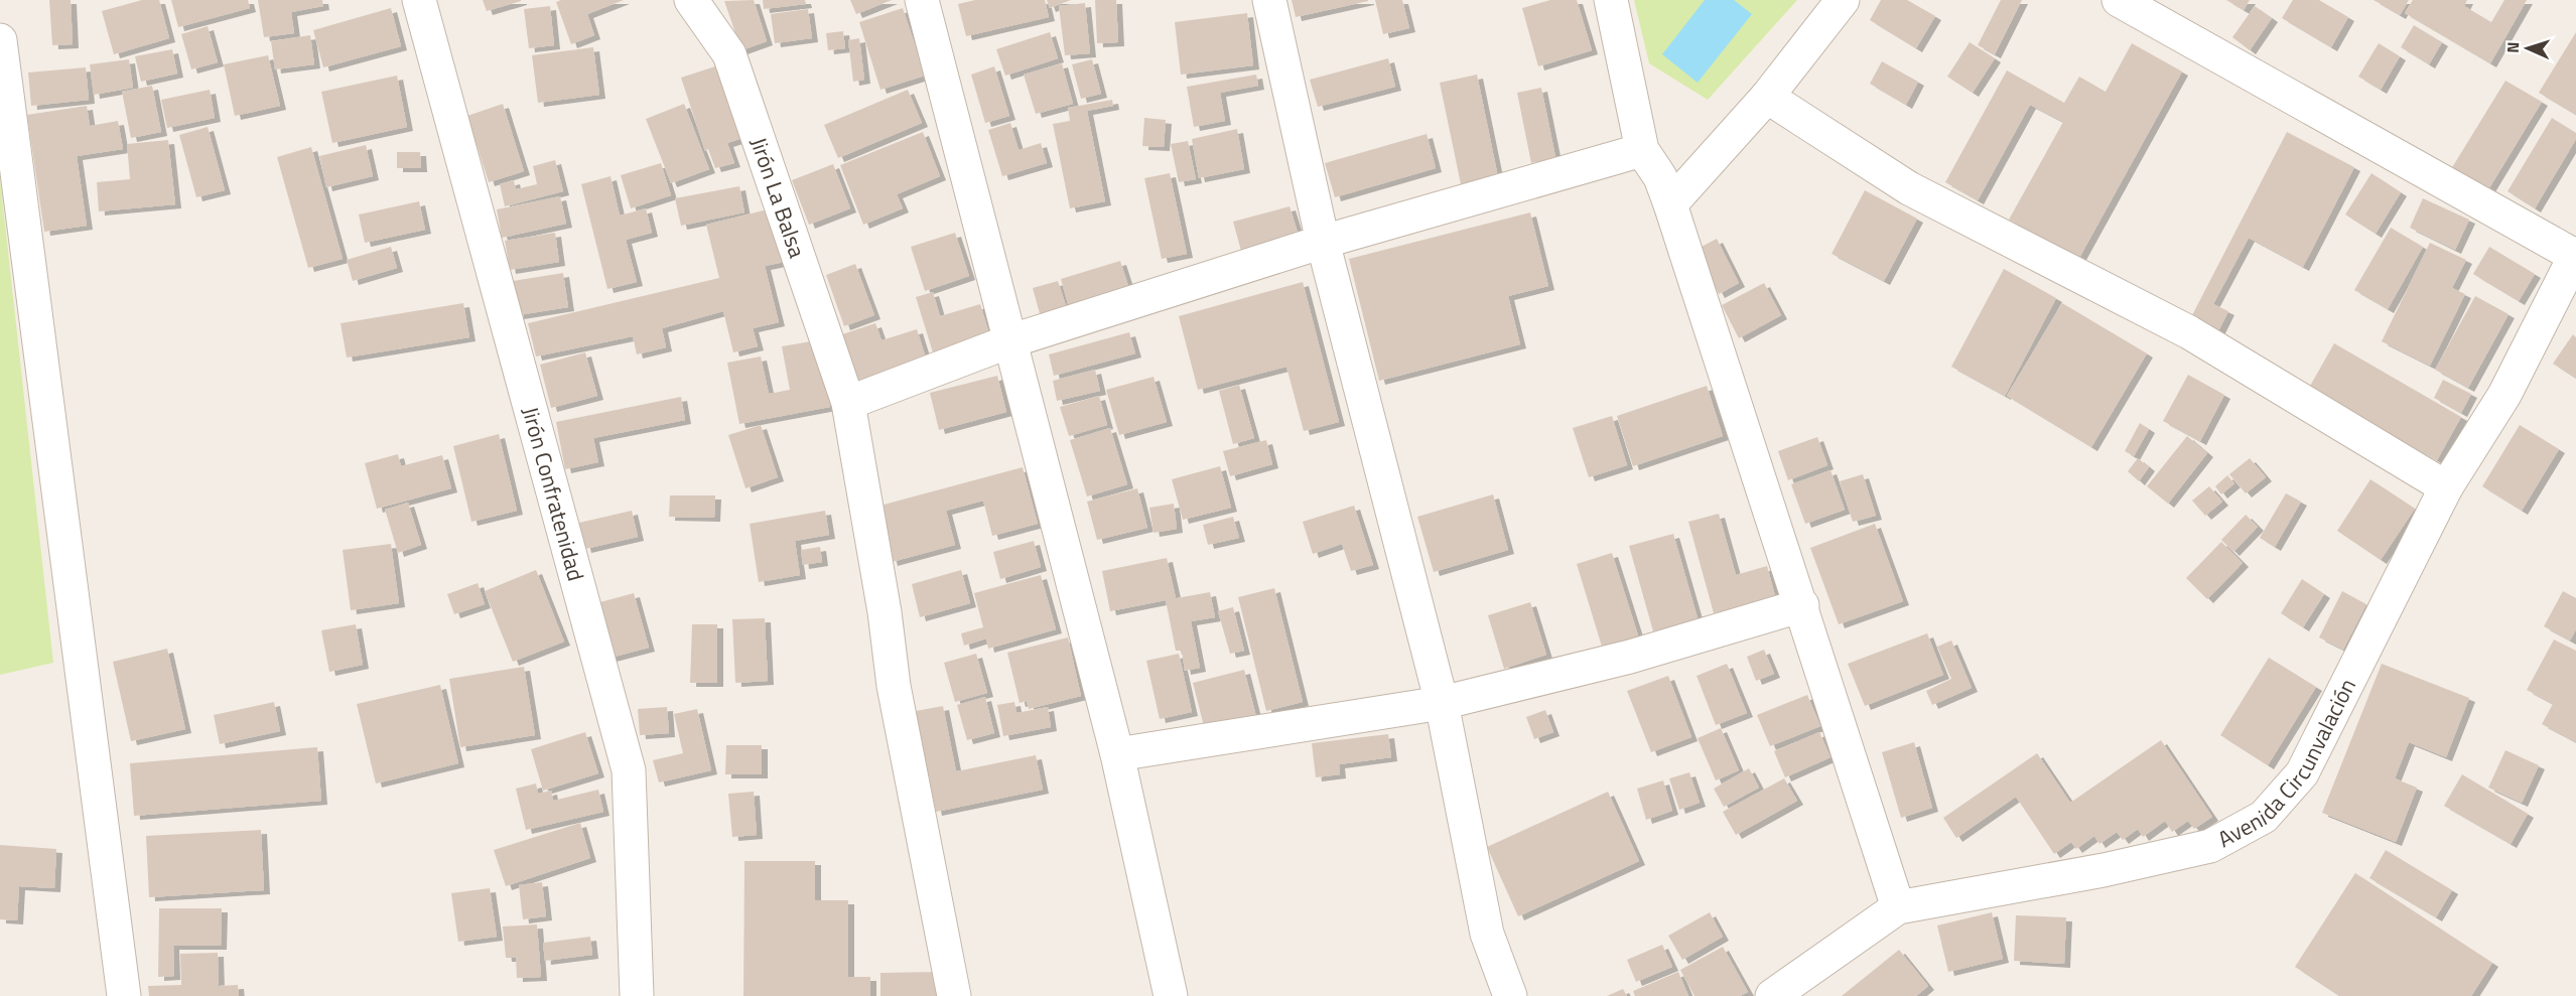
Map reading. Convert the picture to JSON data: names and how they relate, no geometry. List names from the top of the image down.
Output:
{
  "streets": {
    "street": ["Jirón La Balsa", "Jirón Confratenidad", "Avenida Circunvalación"]
  },
  "north": "left"
}
